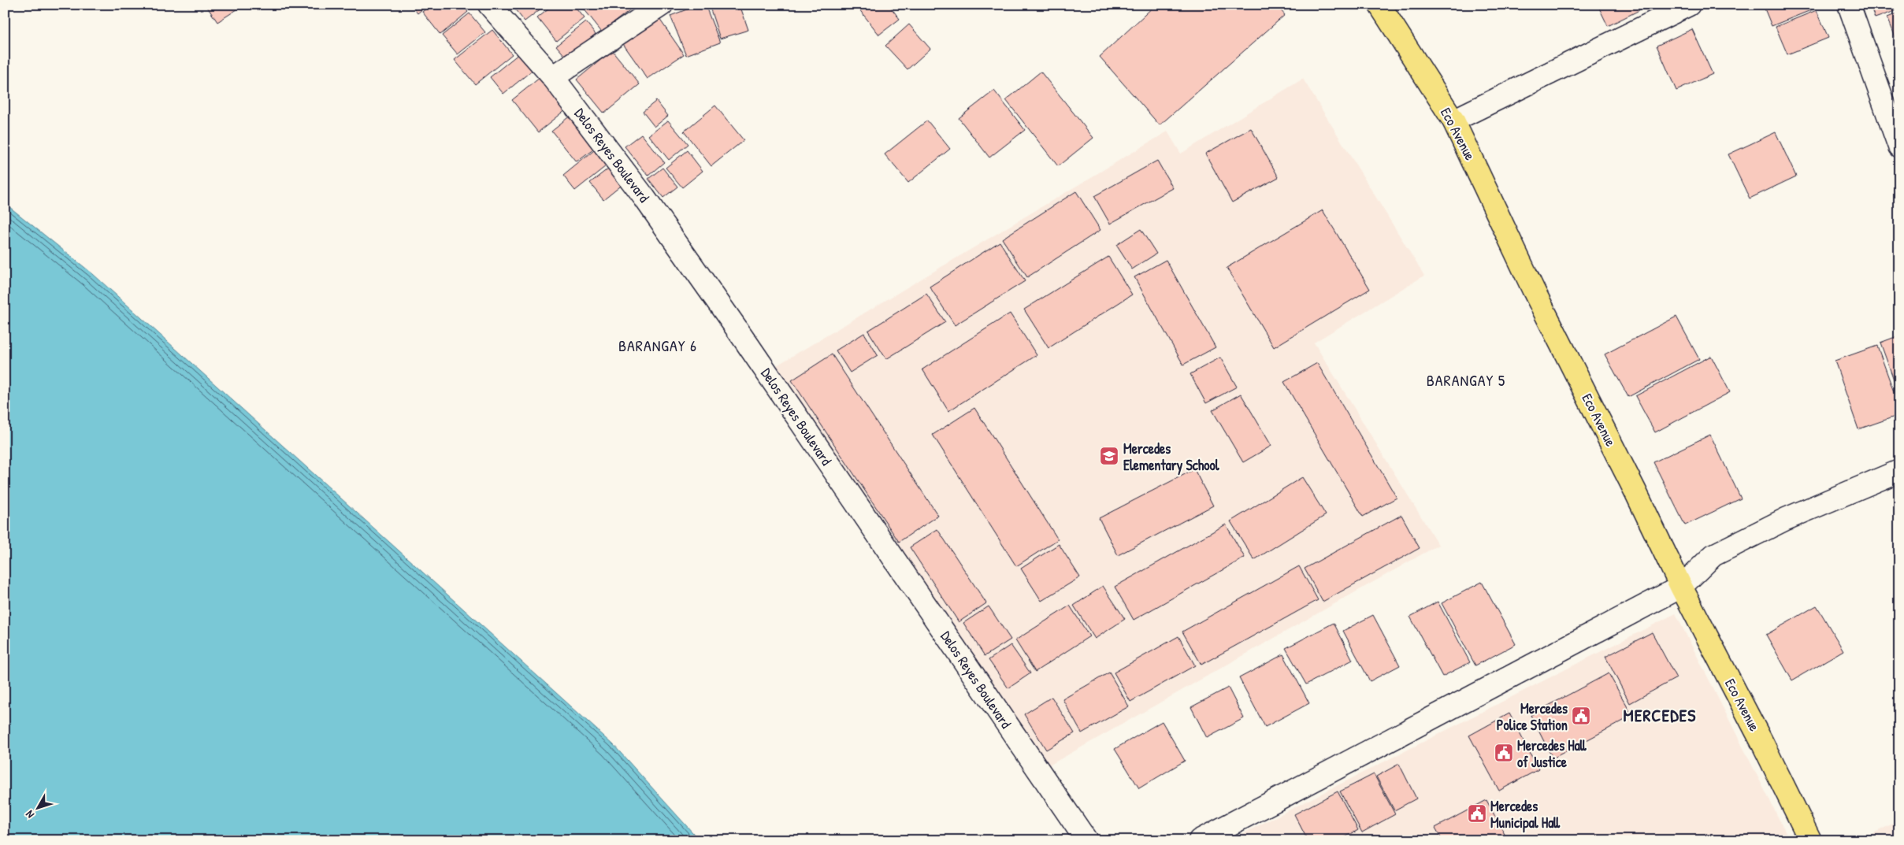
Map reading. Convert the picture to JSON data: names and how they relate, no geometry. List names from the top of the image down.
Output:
{
  "streets": {
    "main road": ["Eco Avenue"],
    "street": ["Delos Reyes Boulevard"]
  },
  "districts": ["BARANGAY 6", "BARANGAY 5", "MERCEDES"],
  "places": {
    "school or university": ["Mercedes Elementary School"],
    "public building": ["Mercedes Police Station", "Mercedes Hall of Justice", "Mercedes Municipal Hall"]
  },
  "north": "bottom left"
}
